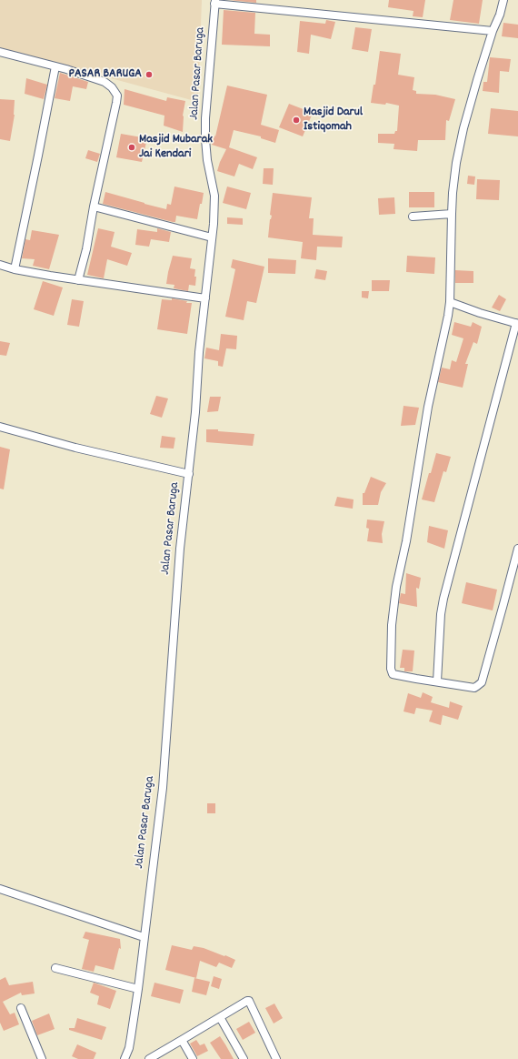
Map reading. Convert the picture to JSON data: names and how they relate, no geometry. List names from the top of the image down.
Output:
{
  "streets": {
    "street": ["Jalan Pasar Baruga"]
  },
  "places": ["PASAR BARUGA", "Masjid Darul Istiqomah", "Masjid Mubarak Jai Kendari"]
}
